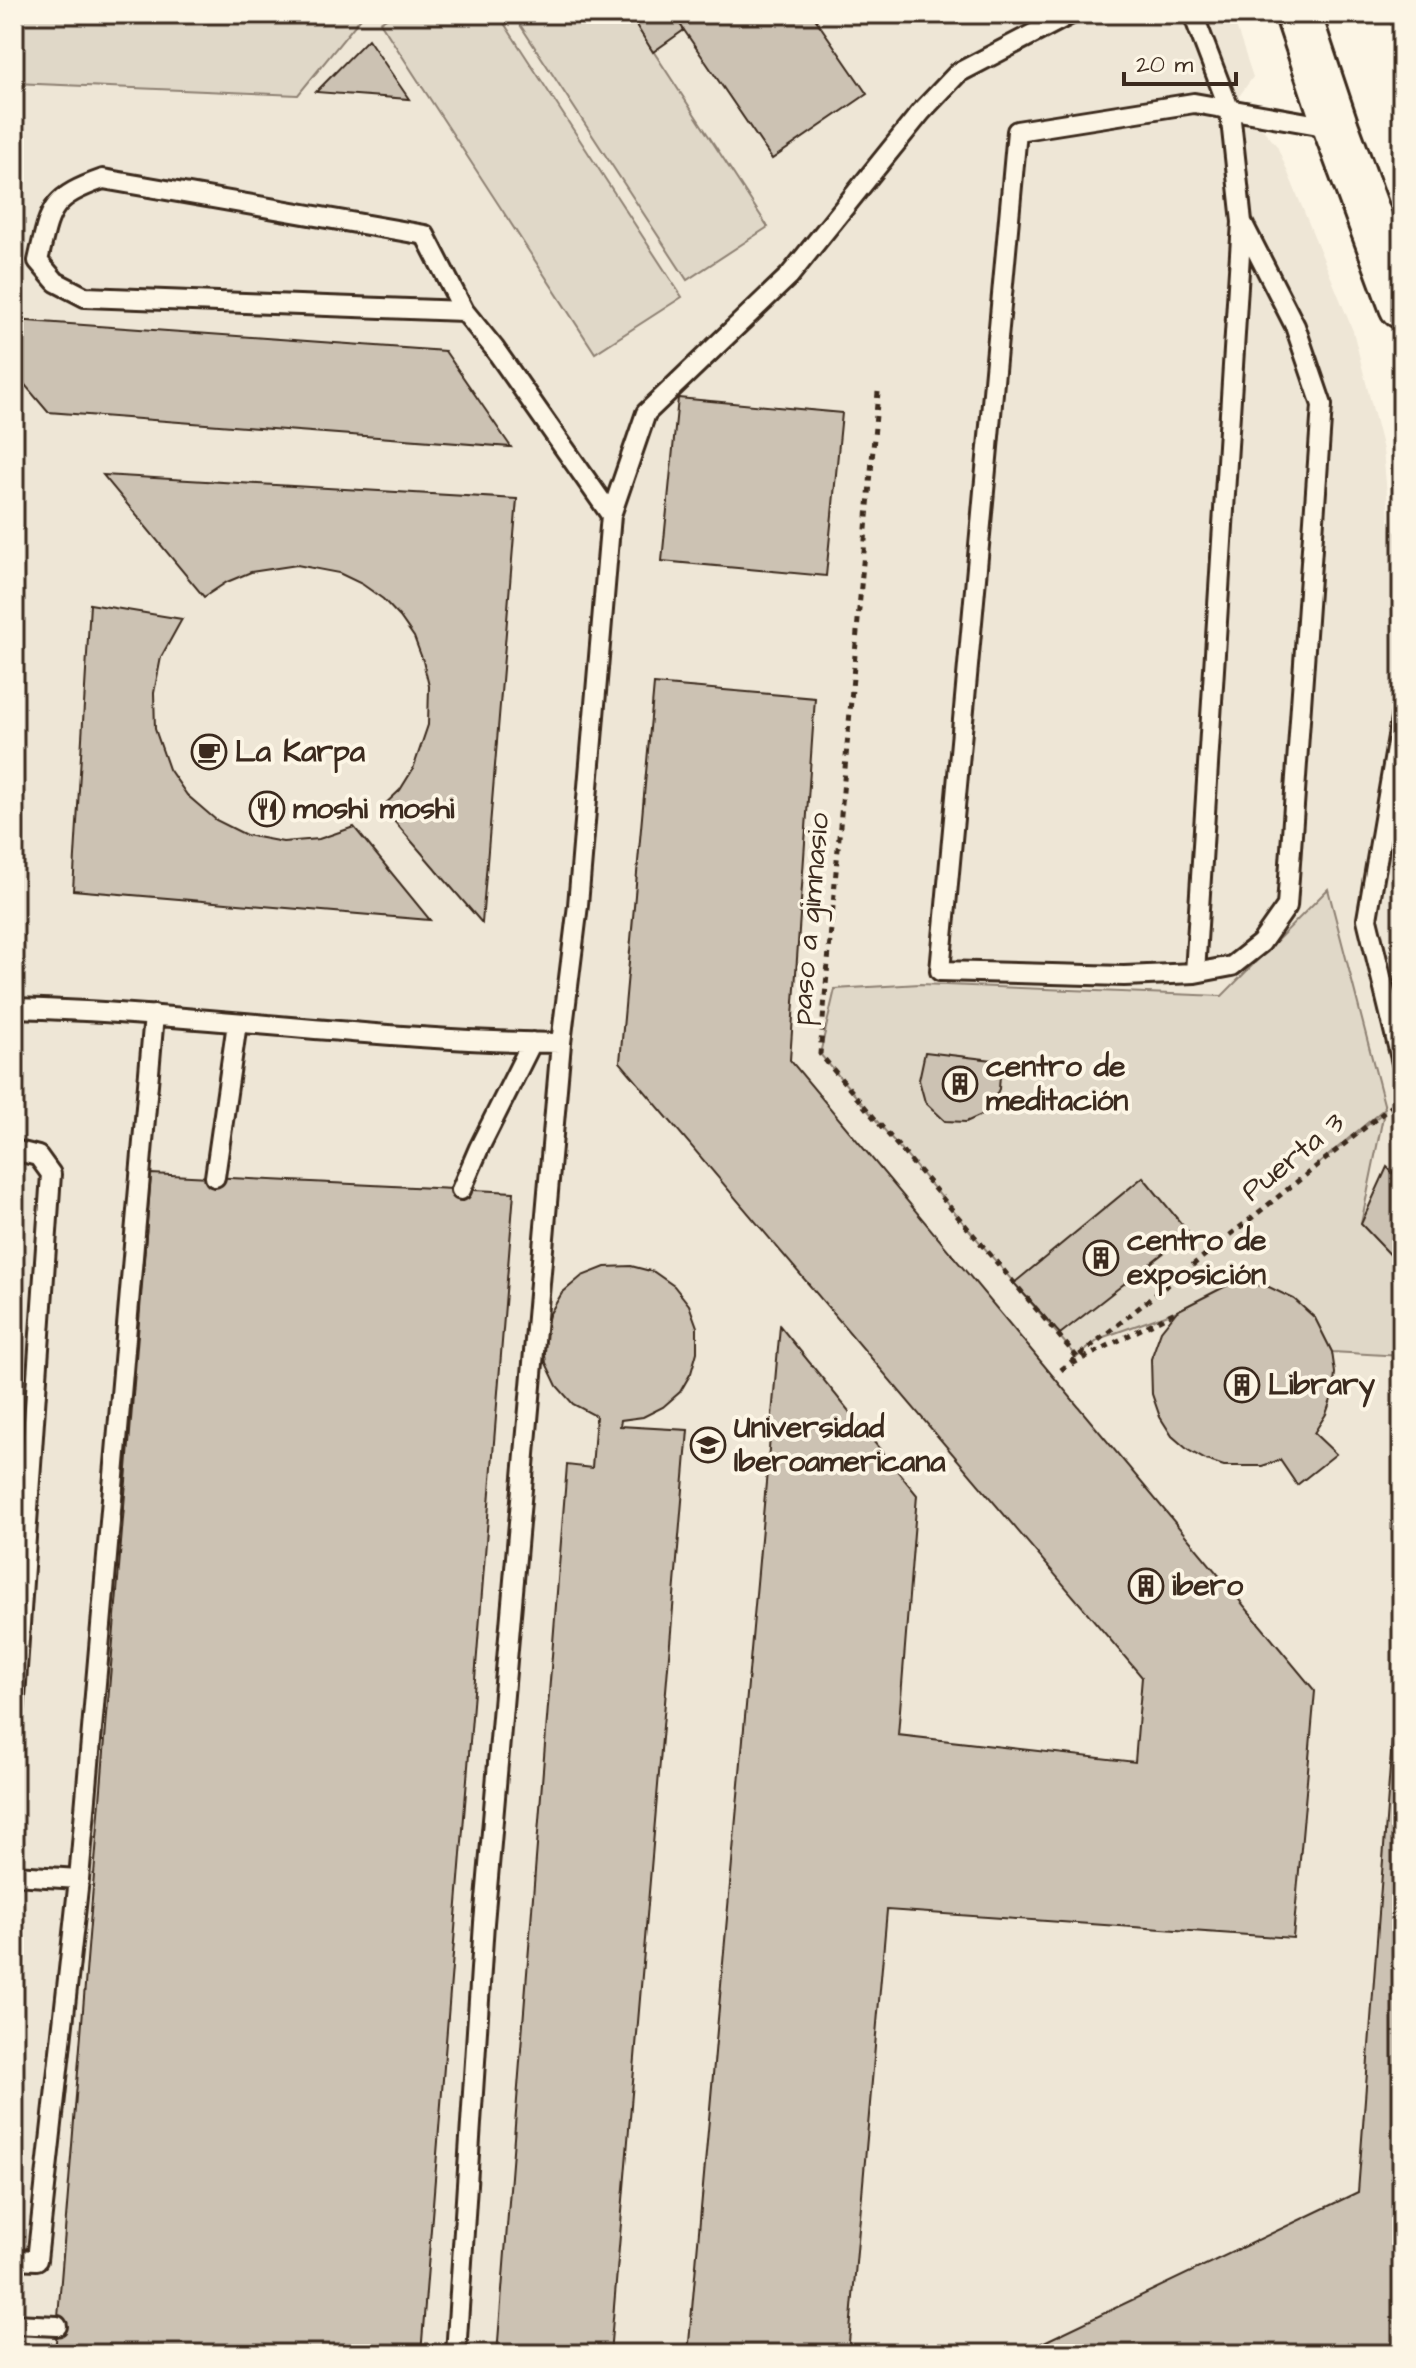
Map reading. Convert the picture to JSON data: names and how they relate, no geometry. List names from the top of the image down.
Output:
{
  "streets": {
    "path": ["paso a gimnasio", "Puerta 3"]
  },
  "crossings": [
    ["paso a gimnasio", "Puerta 3"]
  ],
  "places": {
    "cafe": ["La Karpa"],
    "restaurant": ["moshi moshi"],
    "building": [
      "centro de meditación",
      "centro de exposición",
      "Library",
      "ibero"
    ],
    "school or university": ["Universidad Iberoamericana"]
  },
  "scale_bar": "20 m"
}
